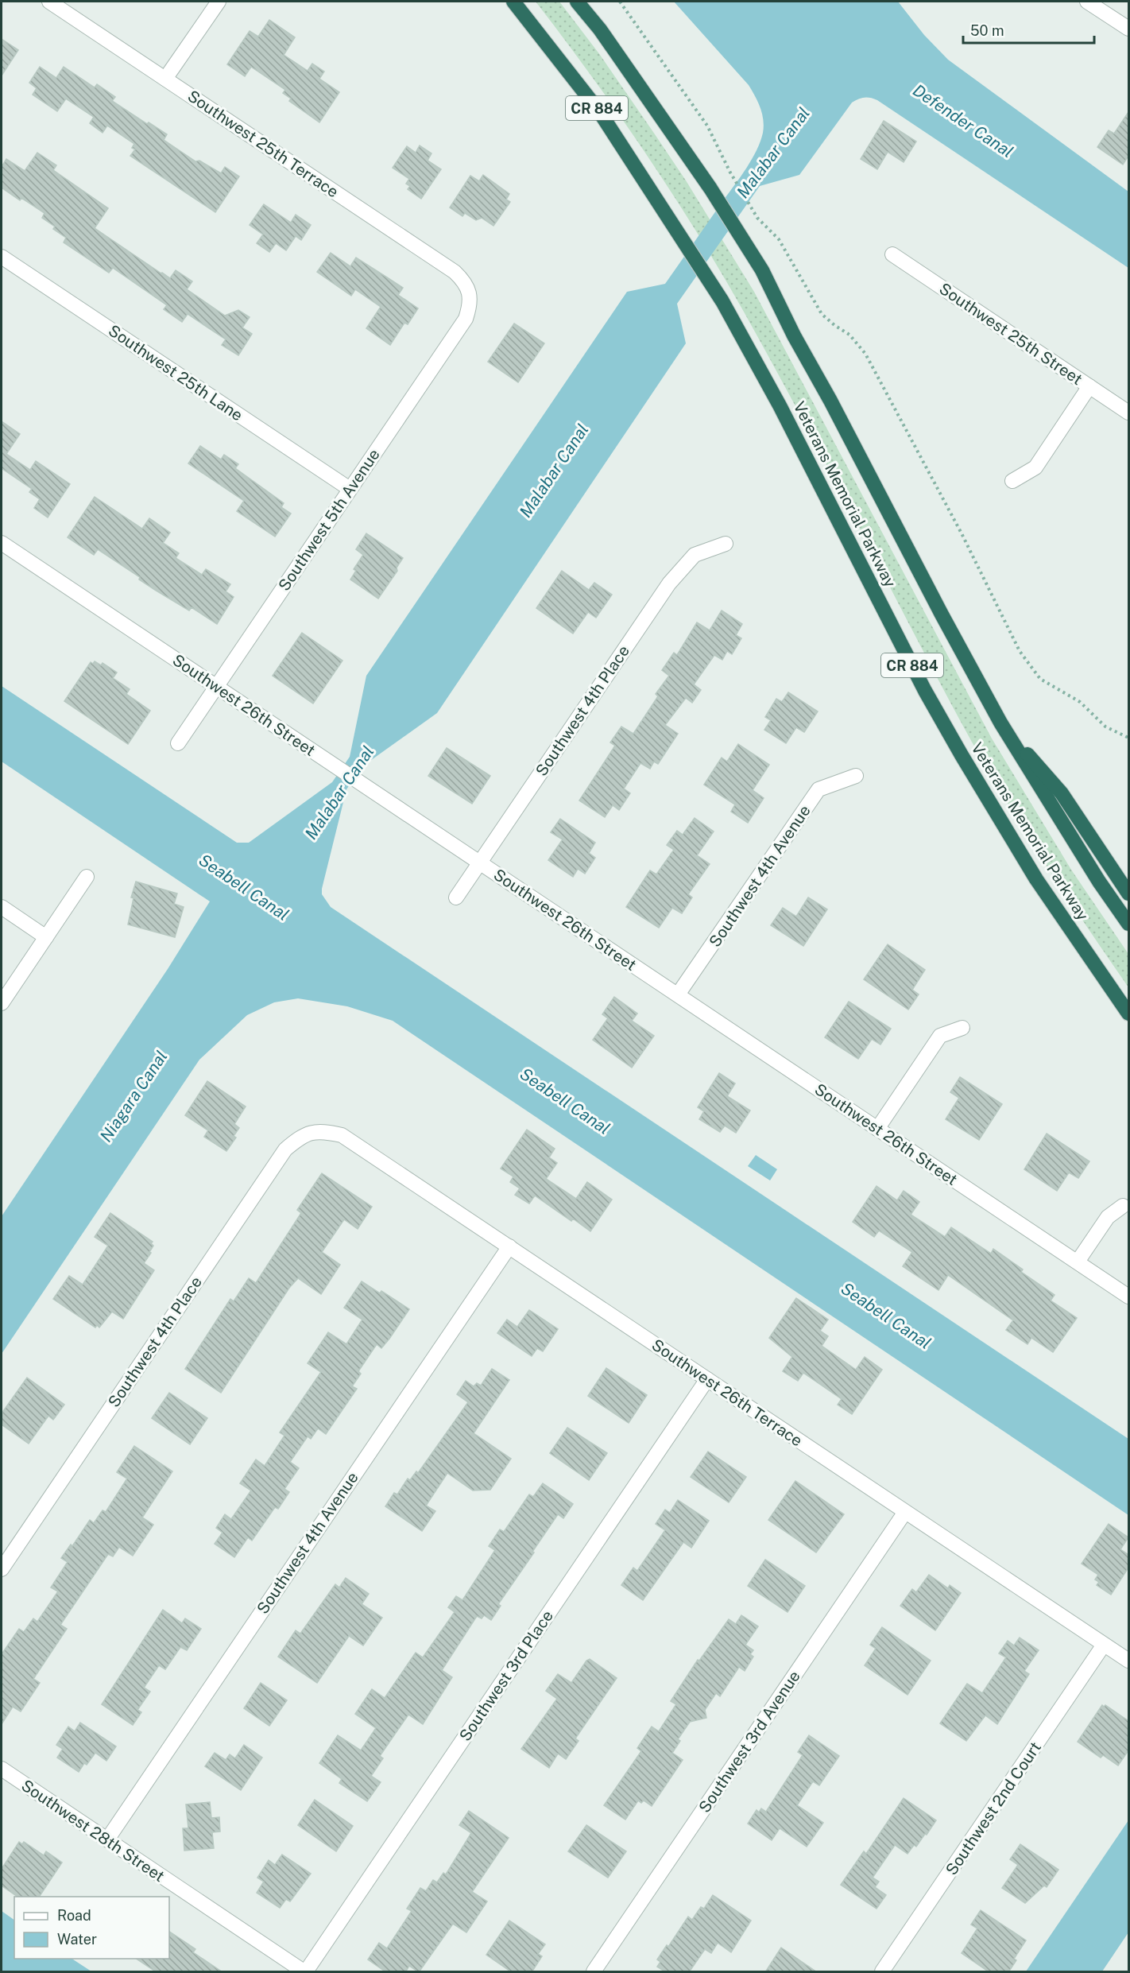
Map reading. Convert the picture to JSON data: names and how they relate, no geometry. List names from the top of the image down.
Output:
{
  "streets": {
    "highway": ["CR 884", "Veterans Memorial Parkway"],
    "street": [
      "Southwest 25th Terrace",
      "Southwest 25th Street",
      "Southwest 25th Lane",
      "Southwest 5th Avenue",
      "Southwest 26th Street",
      "Southwest 4th Place",
      "Southwest 4th Avenue",
      "Southwest 26th Terrace",
      "Southwest 3rd Place",
      "Southwest 3rd Avenue",
      "Southwest 2nd Court",
      "Southwest 28th Street"
    ]
  },
  "crossings": [
    ["Southwest 25th Terrace", "Southwest 5th Avenue"],
    ["Southwest 25th Lane", "Southwest 5th Avenue"],
    ["Southwest 5th Avenue", "Southwest 26th Street"],
    ["Southwest 26th Street", "Southwest 4th Place"],
    ["Southwest 26th Street", "Southwest 4th Avenue"],
    ["Southwest 4th Place", "Southwest 26th Terrace"],
    ["Southwest 4th Avenue", "Southwest 26th Terrace"],
    ["Southwest 4th Avenue", "Southwest 28th Street"],
    ["Southwest 26th Terrace", "Southwest 3rd Place"],
    ["Southwest 26th Terrace", "Southwest 3rd Avenue"],
    ["Southwest 26th Terrace", "Southwest 2nd Court"],
    ["Southwest 3rd Place", "Southwest 28th Street"]
  ],
  "water": [
    "Defender Canal",
    "Malabar Canal",
    "Seabell Canal",
    "Niagara Canal"
  ],
  "legend": ["Road", "Water"],
  "scale_bar": "50 m"
}
